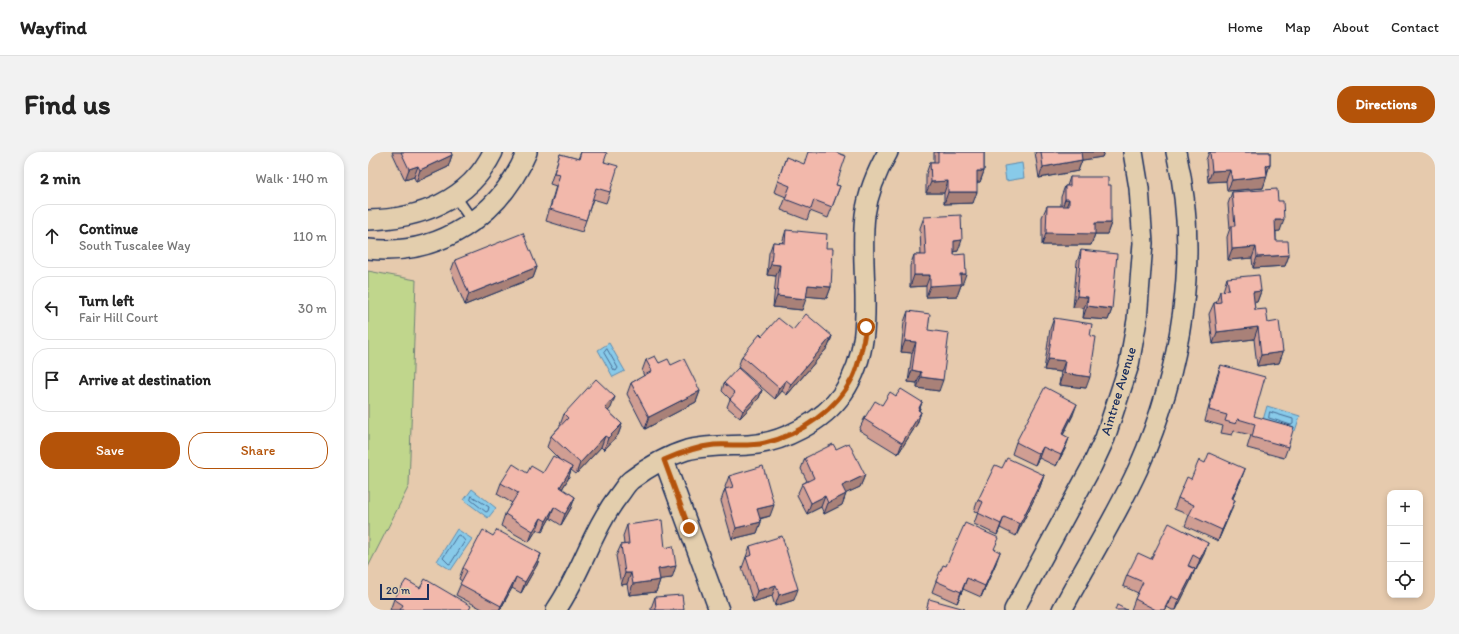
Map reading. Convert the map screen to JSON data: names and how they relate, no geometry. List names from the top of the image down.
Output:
{
  "streets": {
    "street": ["Aintree Avenue"]
  },
  "scale_bar": "20 m",
  "page": {
    "header": "Wayfind",
    "nav": [
      "Home",
      "Map",
      "About",
      "Contact"
    ],
    "buttons": [
      "Directions",
      ["Save", "Share"]
    ],
    "title": "Find us",
    "heading": ["2 min", "Walk · 140 m"],
    "list": [
      ["Continue", "South Tuscalee Way", "110 m"],
      ["Turn left", "Fair Hill Court", "30 m"],
      "Arrive at destination"
    ],
    "map_buttons": ["+", "−"],
    "scale": "20 m"
  }
}
